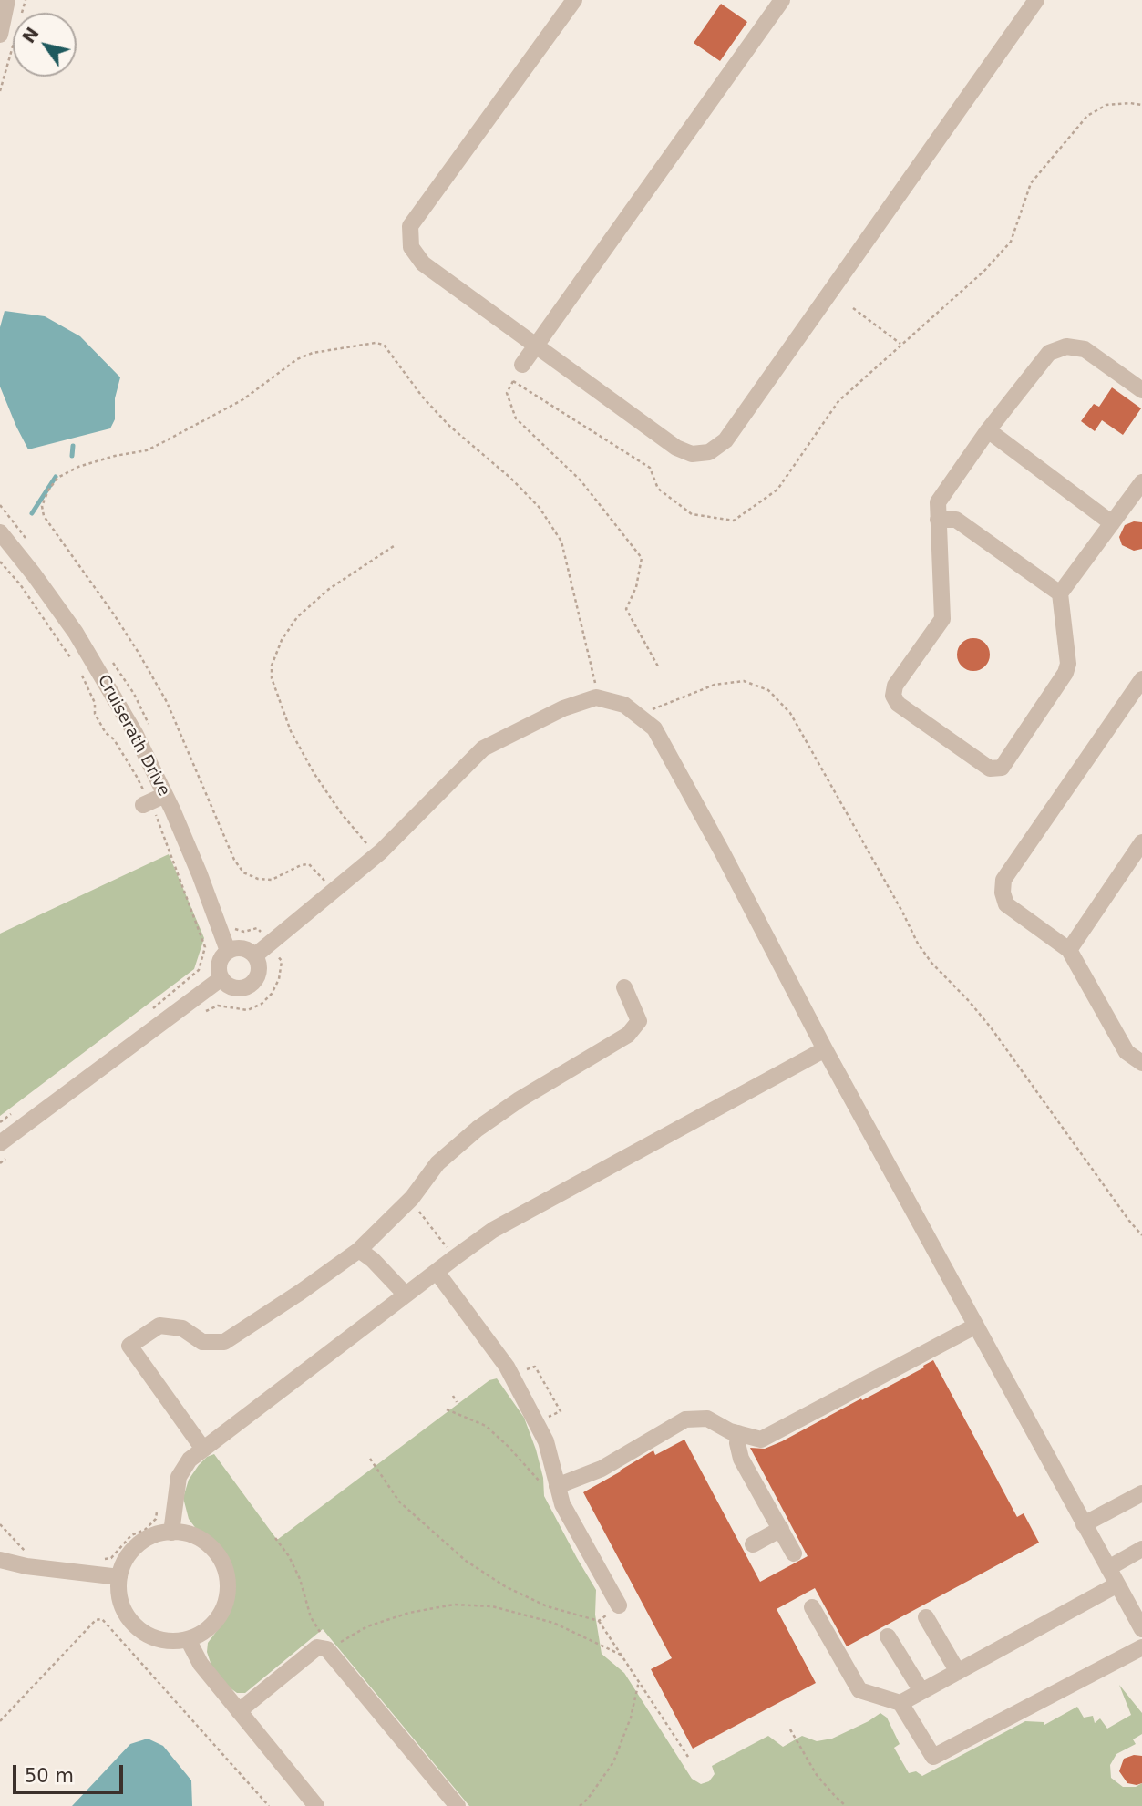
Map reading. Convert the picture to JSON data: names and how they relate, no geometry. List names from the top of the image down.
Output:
{
  "streets": {
    "street": ["Cruiserath Drive"]
  },
  "scale_bar": "50 m",
  "north": "top left"
}
